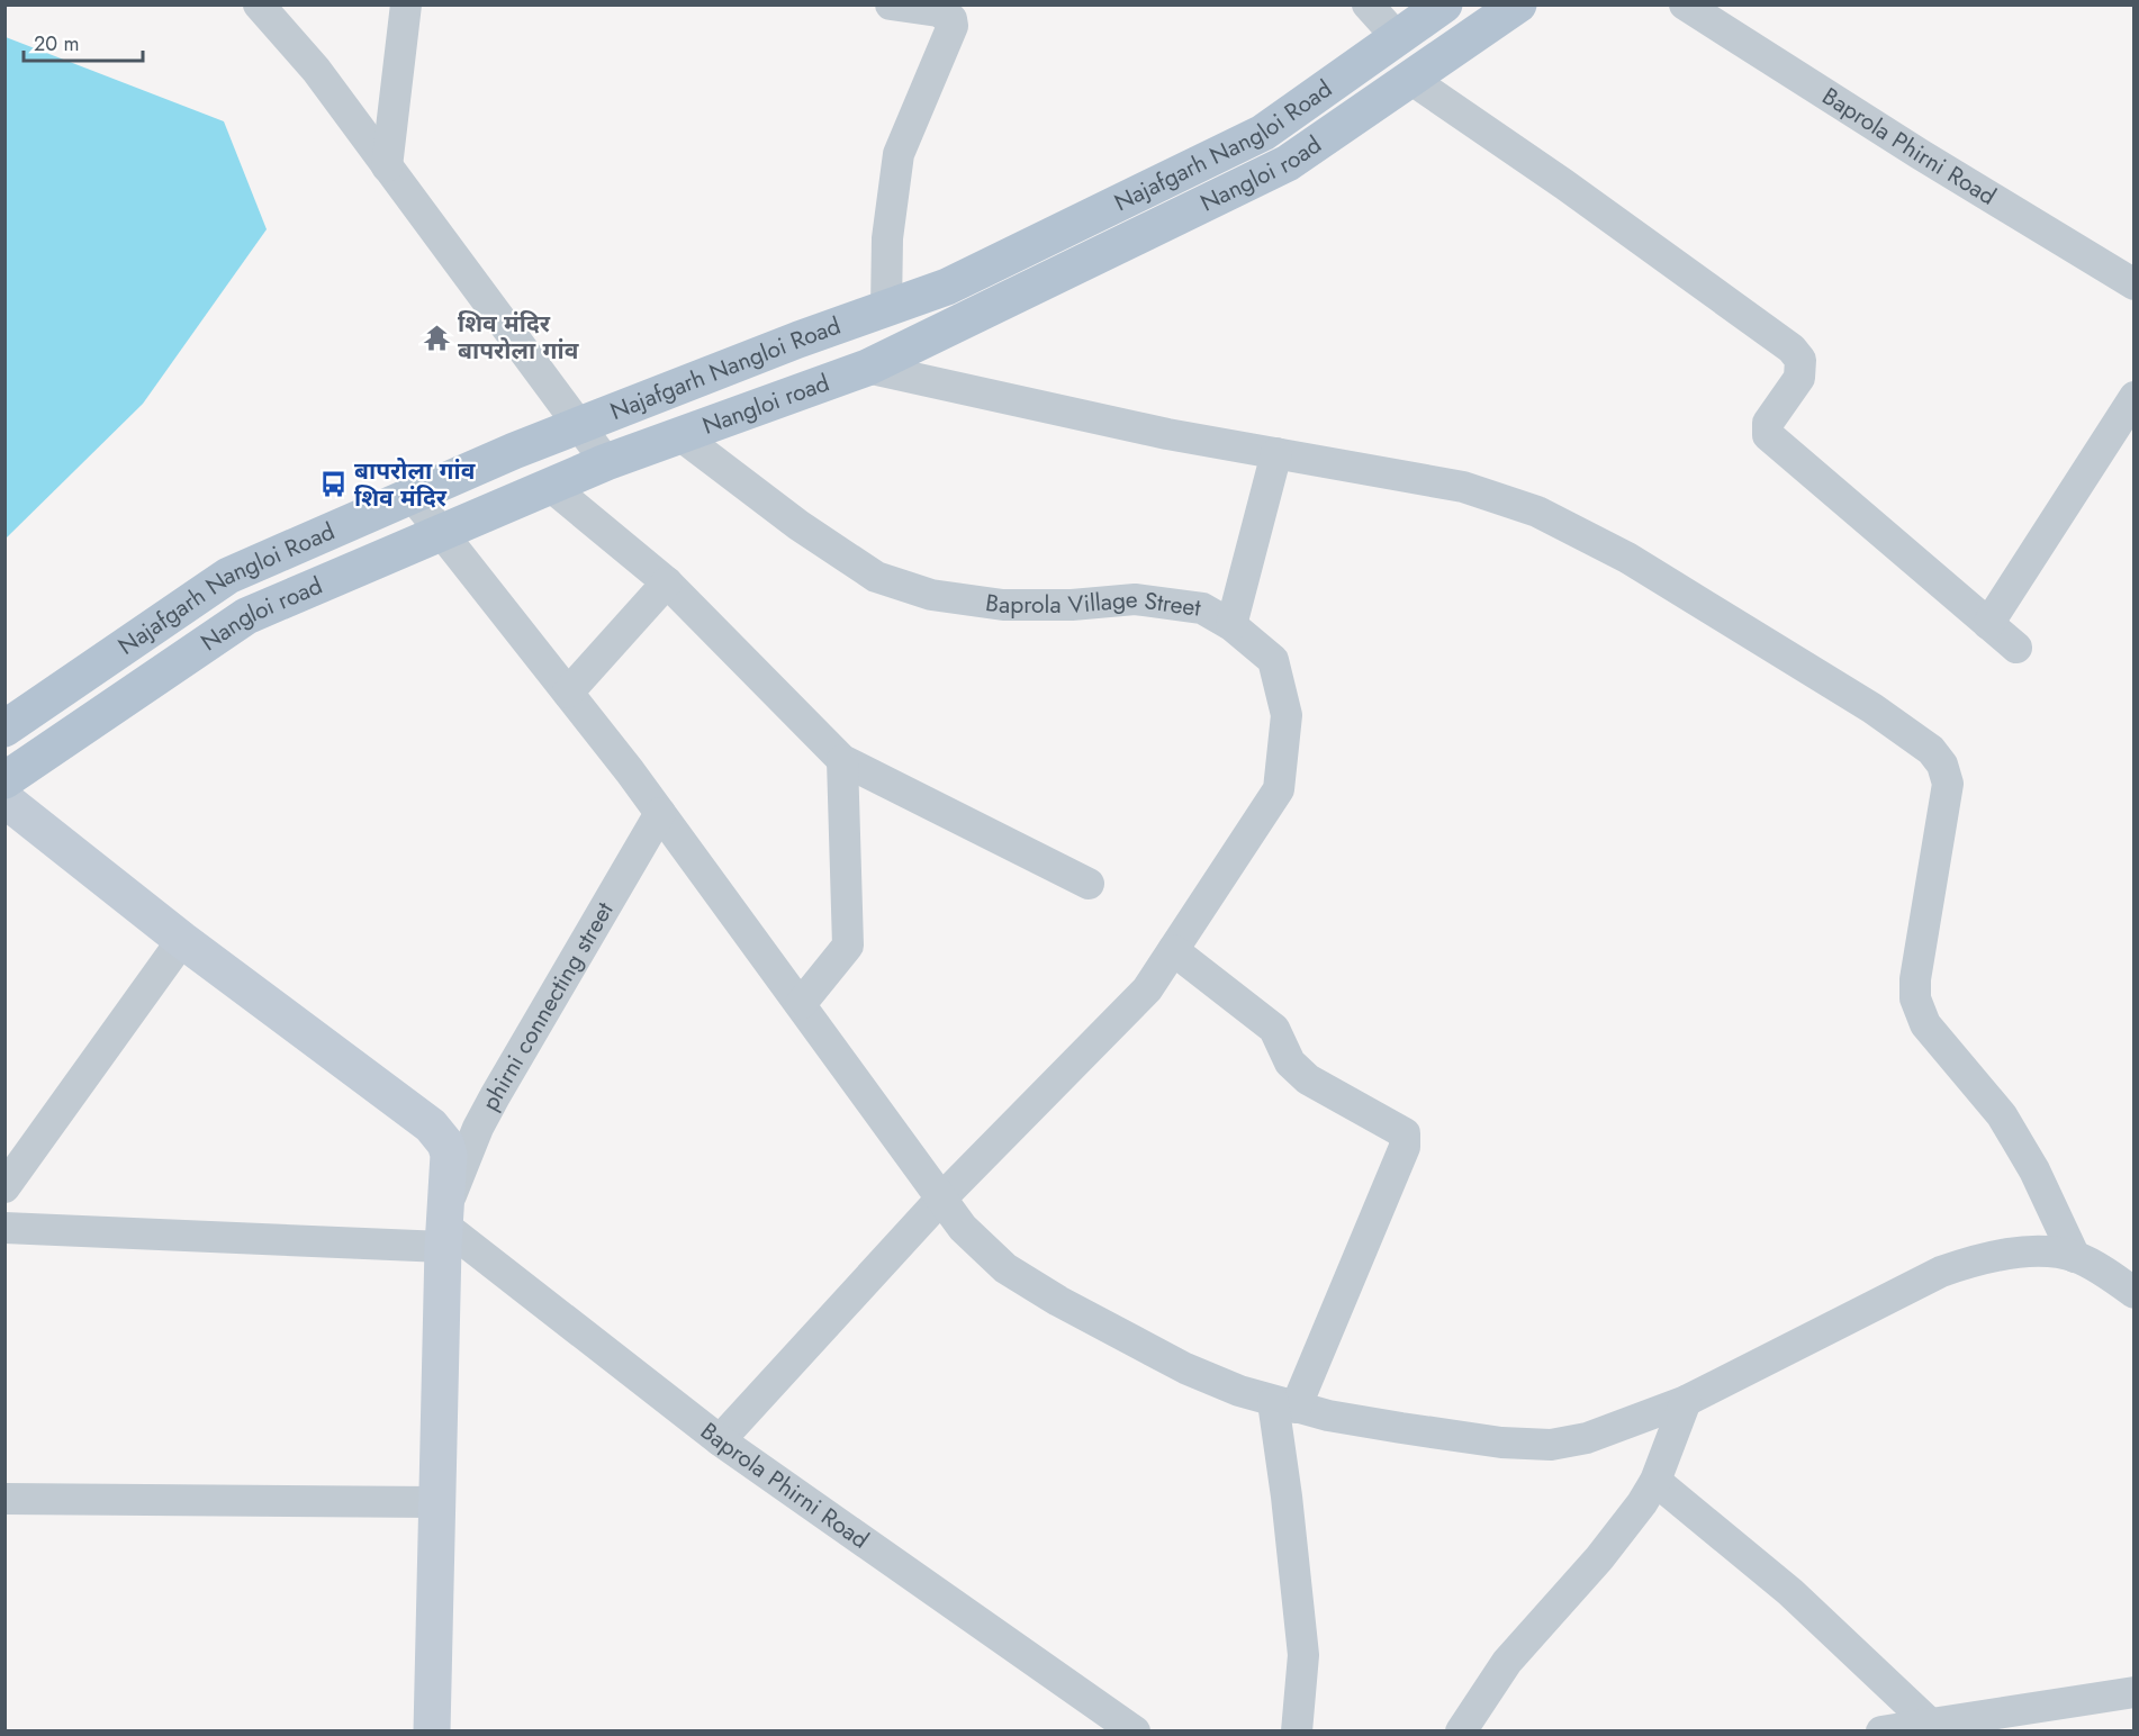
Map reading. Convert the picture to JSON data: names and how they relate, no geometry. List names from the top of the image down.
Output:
{
  "streets": {
    "main road": ["Najafgarh Nangloi Road", "Nangloi road"],
    "street": ["Baprola Phirni Road", "Baprola Village Street", "phirni connecting street"]
  },
  "crossings": [
    ["Baprola Phirni Road", "Baprola Village Street"],
    ["Baprola Phirni Road", "phirni connecting street"],
    ["Nangloi road", "Baprola Village Street"]
  ],
  "places": {
    "temple": ["शिव मंदिर बापरोला गांव"],
    "bus stop": ["बापरोला गांव शिव मंदिर"]
  },
  "scale_bar": "20 m"
}
